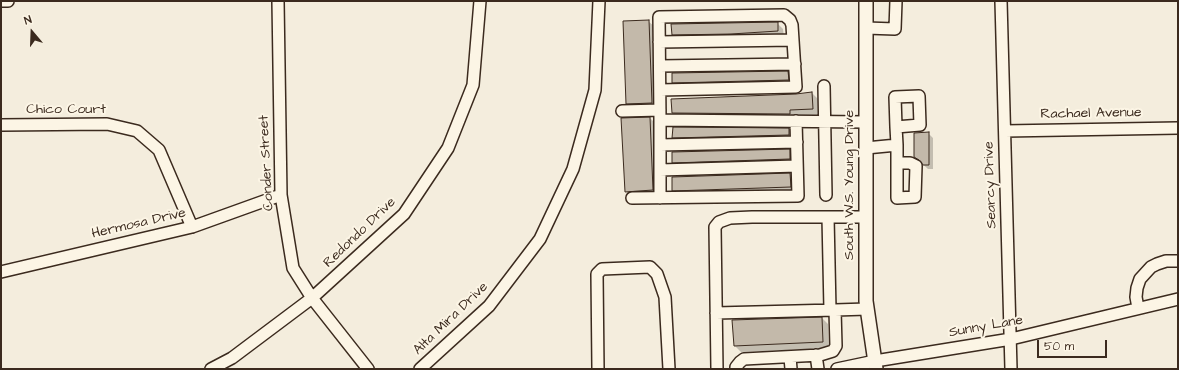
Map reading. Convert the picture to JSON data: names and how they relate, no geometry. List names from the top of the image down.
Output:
{
  "streets": {
    "main road": ["South W.S. Young Drive"],
    "street": [
      "Chico Court",
      "Rachael Avenue",
      "Conder Street",
      "Searcy Drive",
      "Hermosa Drive",
      "Redondo Drive",
      "Alta Mira Drive",
      "Sunny Lane"
    ]
  },
  "crossings": [
    ["Chico Court", "Hermosa Drive"],
    ["Rachael Avenue", "Searcy Drive"],
    ["Conder Street", "Hermosa Drive"],
    ["Conder Street", "Redondo Drive"],
    ["South W.S. Young Drive", "Sunny Lane"],
    ["Searcy Drive", "Sunny Lane"]
  ],
  "scale_bar": "50 m",
  "north": "top"
}
